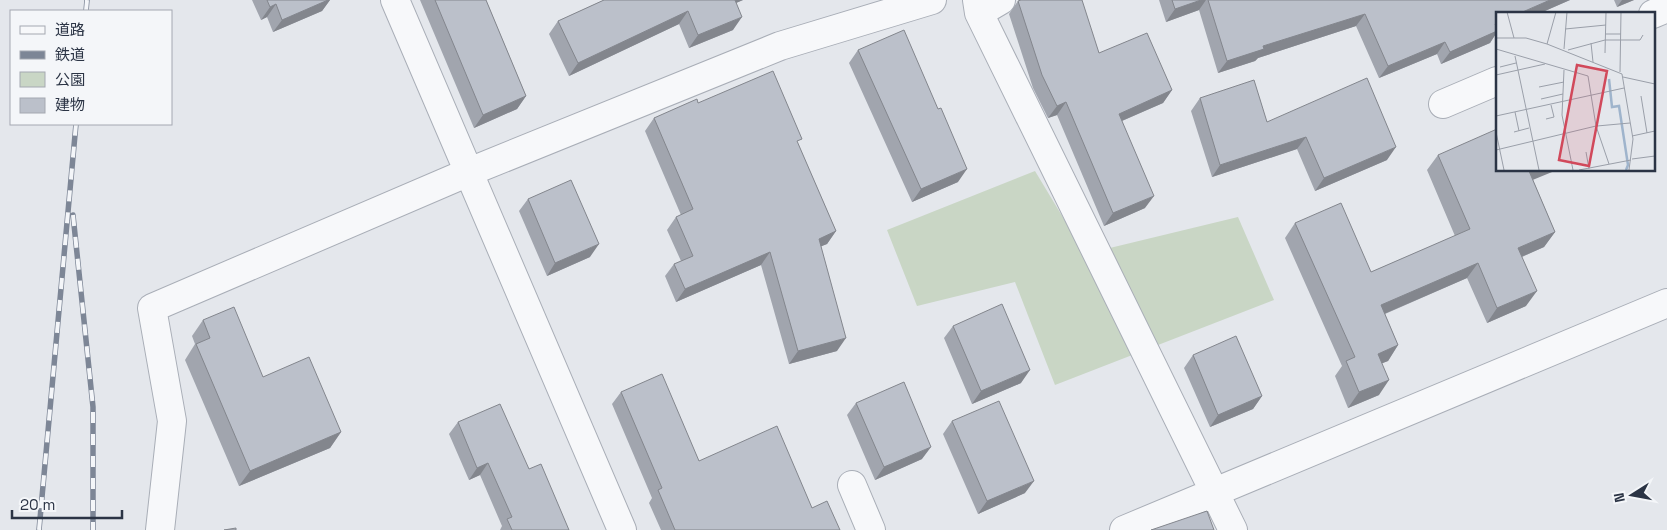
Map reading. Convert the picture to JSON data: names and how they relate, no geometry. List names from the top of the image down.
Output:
{
  "legend": [
    "道路",
    "鉄道",
    "公園",
    "建物"
  ],
  "scale_bar": "20 m",
  "north": "left"
}
